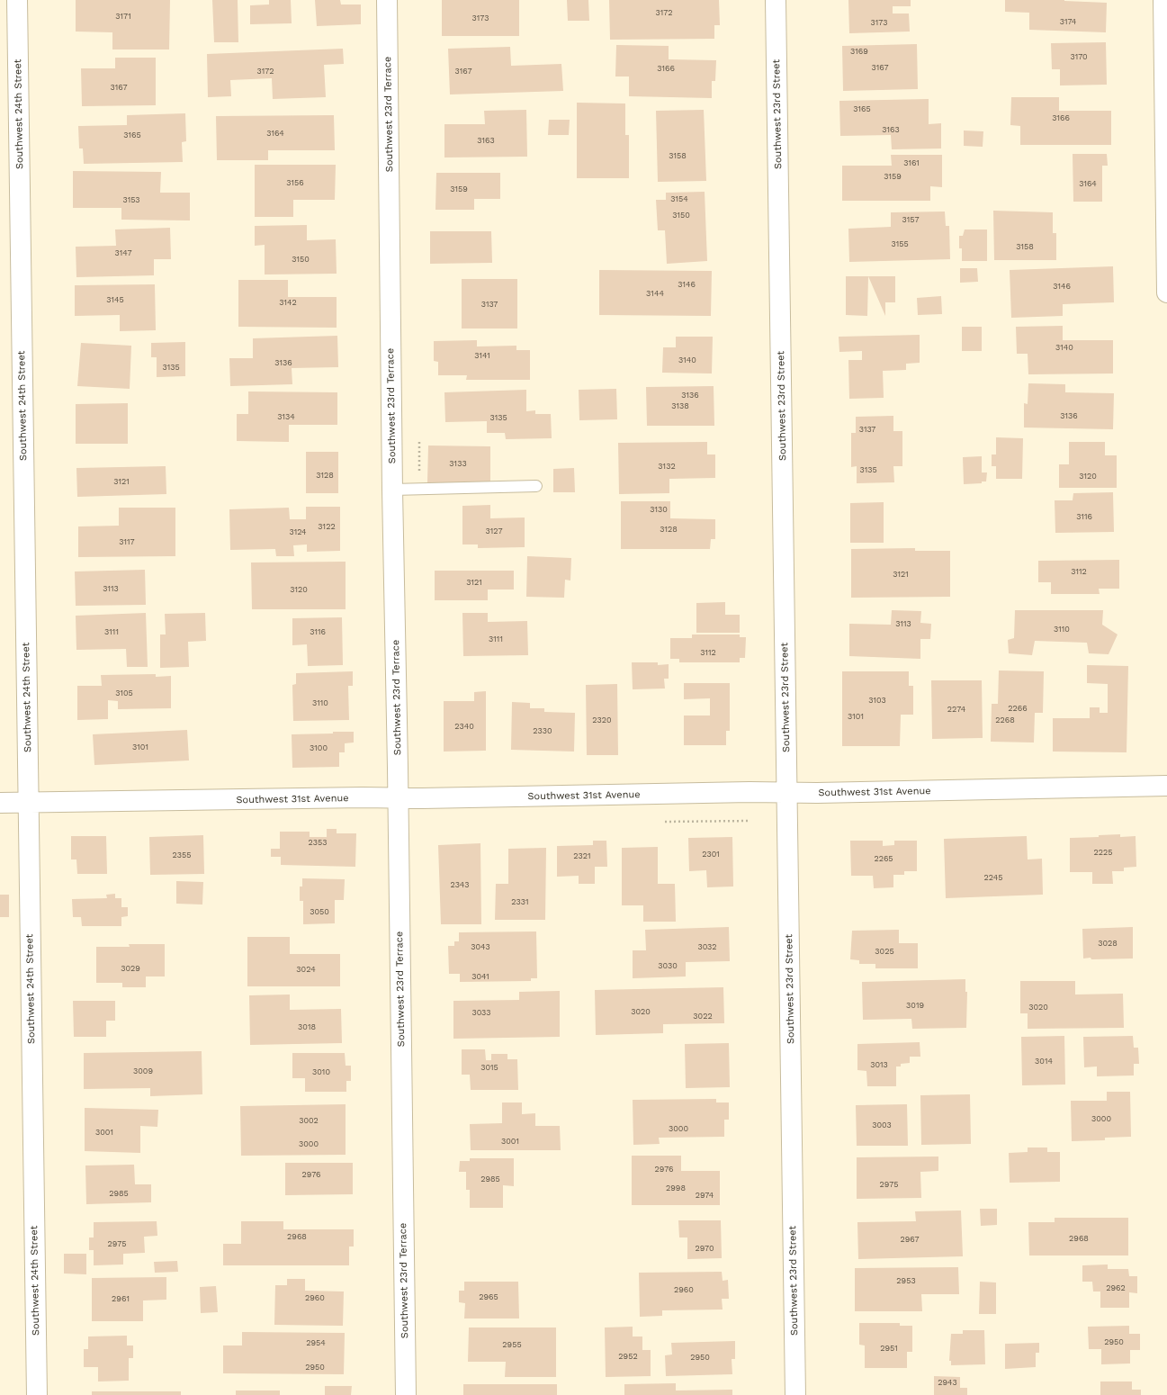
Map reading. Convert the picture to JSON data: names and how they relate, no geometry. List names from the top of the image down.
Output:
{
  "streets": {
    "street": [
      "Southwest 24th Street",
      "Southwest 23rd Terrace",
      "Southwest 23rd Street",
      "Southwest 31st Avenue"
    ]
  },
  "crossings": [
    ["Southwest 24th Street", "Southwest 31st Avenue"],
    ["Southwest 23rd Terrace", "Southwest 31st Avenue"],
    ["Southwest 23rd Street", "Southwest 31st Avenue"]
  ],
  "house_numbers": [
    "3172",
    "3171",
    "3173",
    "3174",
    "3173",
    "3169",
    "3170",
    "3167",
    "3166",
    "3172",
    "3167",
    "3167",
    "3165",
    "3166",
    "3163",
    "3164",
    "3165",
    "3163",
    "3158",
    "3161",
    "3159",
    "3156",
    "3164",
    "3159",
    "3154",
    "3153",
    "3150",
    "3157",
    "3155",
    "3158",
    "3147",
    "3150",
    "3146",
    "3146",
    "3144",
    "3145",
    "3142",
    "3137",
    "3140",
    "3141",
    "3140",
    "3136",
    "3135",
    "3136",
    "3138",
    "3136",
    "3134",
    "3135",
    "3137",
    "3133",
    "3132",
    "3135",
    "3128",
    "3120",
    "3121",
    "3130",
    "3116",
    "3122",
    "3128",
    "3127",
    "3124",
    "3117",
    "3112",
    "3121",
    "3121",
    "3113",
    "3120",
    "3113",
    "3110",
    "3111",
    "3116",
    "3111",
    "3112",
    "3105",
    "3103",
    "3110",
    "2266",
    "2274",
    "3101",
    "2320",
    "2268",
    "2340",
    "2330",
    "3101",
    "3100",
    "2353",
    "2225",
    "2301",
    "2355",
    "2321",
    "2265",
    "2245",
    "2343",
    "2331",
    "3050",
    "3028",
    "3043",
    "3032",
    "3025",
    "3030",
    "3029",
    "3024",
    "3041",
    "3019",
    "3020",
    "3020",
    "3033",
    "3022",
    "3018",
    "3014",
    "3013",
    "3015",
    "3009",
    "3010",
    "3000",
    "3002",
    "3003",
    "3000",
    "3001",
    "3001",
    "3000",
    "2976",
    "2976",
    "2985",
    "2975",
    "2998",
    "2985",
    "2974",
    "2968",
    "2968",
    "2967",
    "2975",
    "2970",
    "2953",
    "2962",
    "2960",
    "2965",
    "2960",
    "2961",
    "2950",
    "2954",
    "2955",
    "2951",
    "2952",
    "2950",
    "2950",
    "2943"
  ]
}
